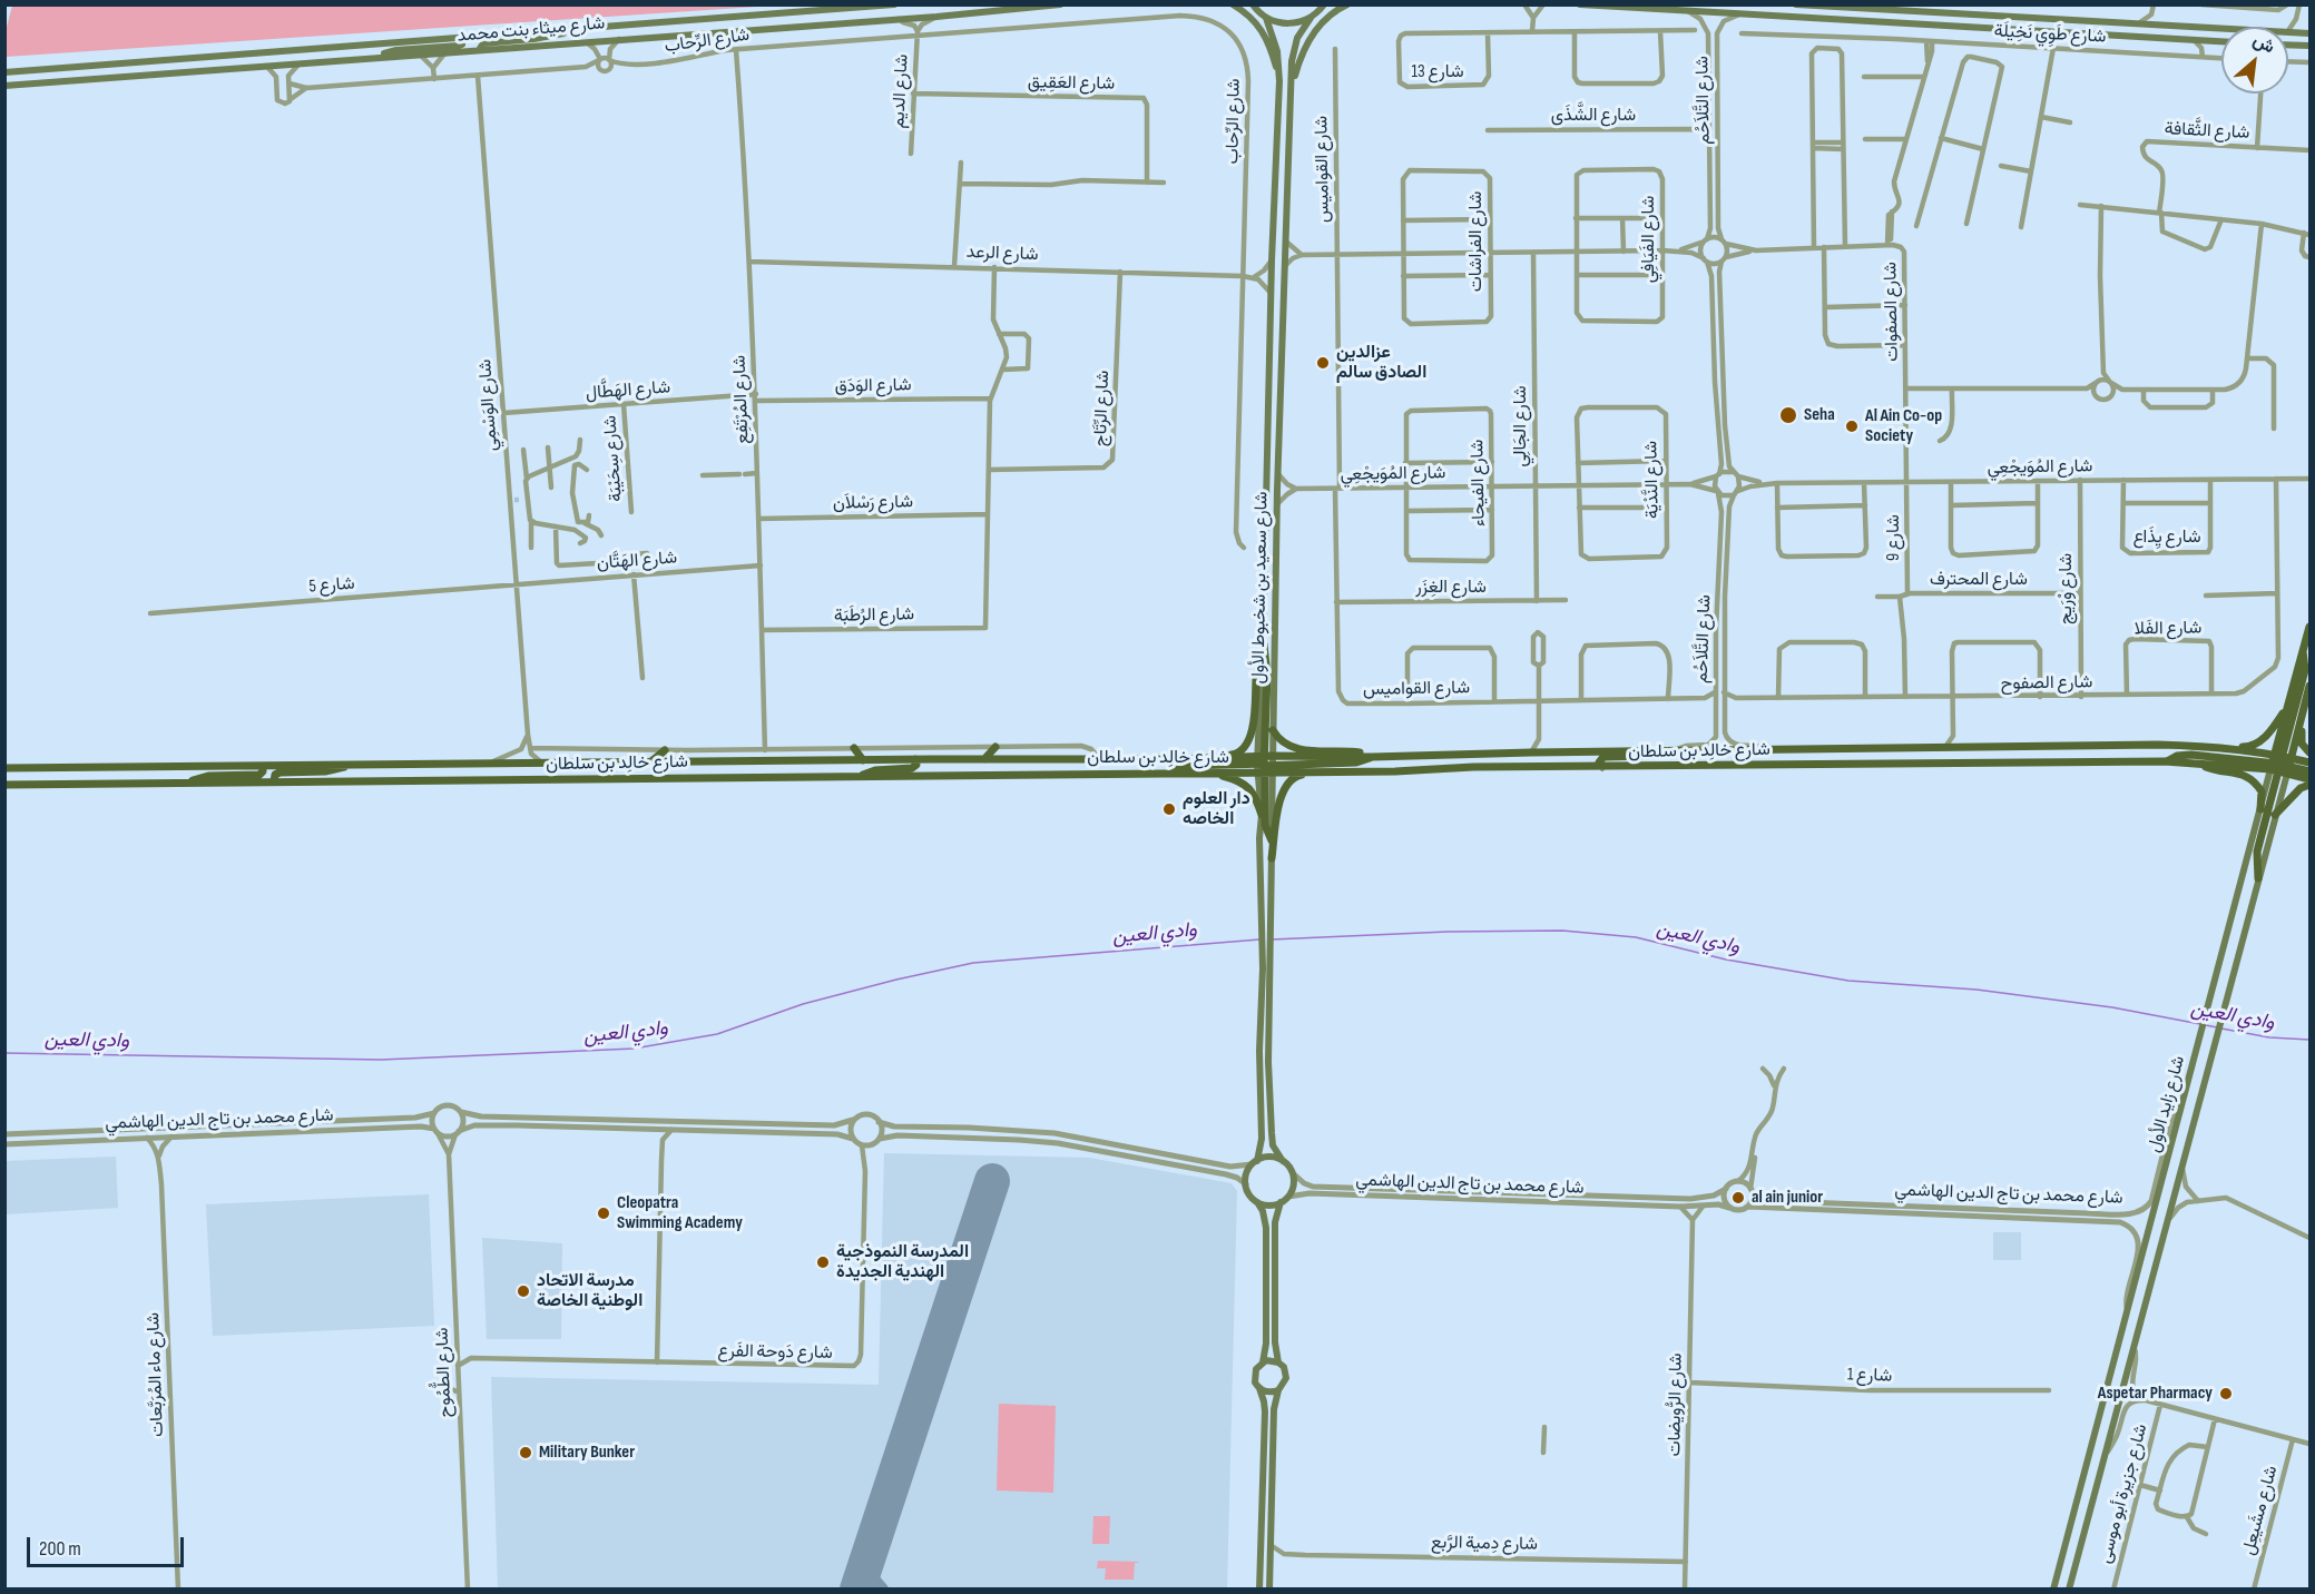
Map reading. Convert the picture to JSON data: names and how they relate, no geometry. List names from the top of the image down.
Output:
{
  "streets": {
    "main road": [
      "شارع ميثاء بنت محمد",
      "شارع سعيد بن شخبوط الأول",
      "شارع خالِد بن سلطان",
      "شارع زايد الأول"
    ],
    "street": [
      "شارع طَوِي نَخِيلَة",
      "شارع الرِّحاب",
      "شارع 13",
      "شارع العَقِيق",
      "شارع الديم",
      "شارع التَّلاَحُم",
      "شارع الشَّذَى",
      "شارع الثَّقافة",
      "شارع القواميس",
      "شارع الفَيَافِي",
      "شارع الفراشات",
      "شارع الرعد",
      "شارع الصفوات",
      "شارع الوَدَق",
      "شارع الهَطَّال",
      "شارع المُرْتَفِع",
      "شارع الوَسْمِي",
      "شارع الرِّتَاج",
      "شارع الجَالِي",
      "شارع سِحَيْبَة",
      "شارع المُوَيجْعِي",
      "شارع النَّدْيَة",
      "شارع الفيحاء",
      "شارع رَسْلاَن",
      "شارع 9",
      "شارع يِذَاع",
      "شارع الهَتَّان",
      "شارع المحترف",
      "شارع 5",
      "شارع الغِزَر",
      "شارع وْرَيج",
      "شارع الرُطَبَة",
      "شارع الفَلا",
      "شارع الصفوح",
      "شارع محمد بن تاج الدين الهاشمي",
      "شارع دَوحة الفَرع",
      "شارع الطُّمُوح",
      "شارع ماء المُرَبَّعات",
      "شارع 1",
      "شارع الرُّويضات",
      "شارع جزيرة أبو موسى",
      "شارع مشَيعِل",
      "شارع دِمية الرَّبع"
    ]
  },
  "crossings": [
    ["شارع ميثاء بنت محمد", "شارع الديم"],
    ["شارع الرِّحاب", "شارع الديم"],
    ["شارع الرِّحاب", "شارع الرعد"],
    ["شارع الرِّحاب", "شارع المُرْتَفِع"],
    ["شارع العَقِيق", "شارع الديم"],
    ["شارع التَّلاَحُم", "شارع الشَّذَى"],
    ["شارع التَّلاَحُم", "شارع القواميس"],
    ["شارع التَّلاَحُم", "شارع الصفوات"],
    ["شارع التَّلاَحُم", "شارع المُوَيجْعِي"],
    ["شارع التَّلاَحُم", "شارع الصفوح"],
    ["شارع التَّلاَحُم", "شارع خالِد بن سلطان"],
    ["شارع القواميس", "شارع المُوَيجْعِي"],
    ["شارع القواميس", "شارع الغِزَر"],
    ["شارع الرعد", "شارع المُرْتَفِع"],
    ["شارع الرعد", "شارع الرِّتَاج"],
    ["شارع الصفوات", "شارع المُوَيجْعِي"],
    ["شارع الصفوات", "شارع 9"],
    ["شارع الوَدَق", "شارع المُرْتَفِع"],
    ["شارع الهَطَّال", "شارع المُرْتَفِع"],
    ["شارع الهَطَّال", "شارع الوَسْمِي"],
    ["شارع الهَطَّال", "شارع سِحَيْبَة"],
    ["شارع المُرْتَفِع", "شارع رَسْلاَن"],
    ["شارع المُرْتَفِع", "شارع الهَتَّان"],
    ["شارع المُرْتَفِع", "شارع الرُطَبَة"],
    ["شارع الوَسْمِي", "شارع الهَتَّان"],
    ["شارع الوَسْمِي", "شارع 5"],
    ["شارع الوَسْمِي", "شارع خالِد بن سلطان"],
    ["شارع الجَالِي", "شارع المُوَيجْعِي"],
    ["شارع الجَالِي", "شارع الغِزَر"],
    ["شارع المُوَيجْعِي", "شارع النَّدْيَة"],
    ["شارع المُوَيجْعِي", "شارع الفيحاء"],
    ["شارع المُوَيجْعِي", "شارع 9"],
    ["شارع المُوَيجْعِي", "شارع يِذَاع"],
    ["شارع المُوَيجْعِي", "شارع وْرَيج"],
    ["شارع المُوَيجْعِي", "شارع الصفوح"],
    ["شارع رَسْلاَن", "شارع الرُطَبَة"],
    ["شارع 9", "شارع المحترف"],
    ["شارع الهَتَّان", "شارع 5"],
    ["شارع المحترف", "شارع وْرَيج"],
    ["شارع سعيد بن شخبوط الأول", "شارع خالِد بن سلطان"],
    ["شارع سعيد بن شخبوط الأول", "شارع محمد بن تاج الدين الهاشمي"],
    ["شارع وْرَيج", "شارع الصفوح"],
    ["شارع الفَلا", "شارع الصفوح"],
    ["شارع خالِد بن سلطان", "شارع زايد الأول"],
    ["شارع زايد الأول", "شارع محمد بن تاج الدين الهاشمي"],
    ["شارع محمد بن تاج الدين الهاشمي", "شارع الطُّمُوح"],
    ["شارع محمد بن تاج الدين الهاشمي", "شارع ماء المُرَبَّعات"],
    ["شارع دَوحة الفَرع", "شارع الطُّمُوح"],
    ["شارع 1", "شارع الرُّويضات"],
    ["شارع الرُّويضات", "شارع دِمية الرَّبع"]
  ],
  "water": ["وادي العين"],
  "places": [
    "عزالدين الصادق سالم",
    "Seha",
    "Al Ain Co-op Society",
    "دار العلوم الخاصه",
    "al ain junior",
    "Cleopatra Swimming Academy",
    "المدرسة النموذجية الهندية الجديدة",
    "مدرسة الاتحاد الوطنية الخاصة",
    "Aspetar Pharmacy",
    "Military Bunker"
  ],
  "scale_bar": "200 m",
  "north": "top right"
}
